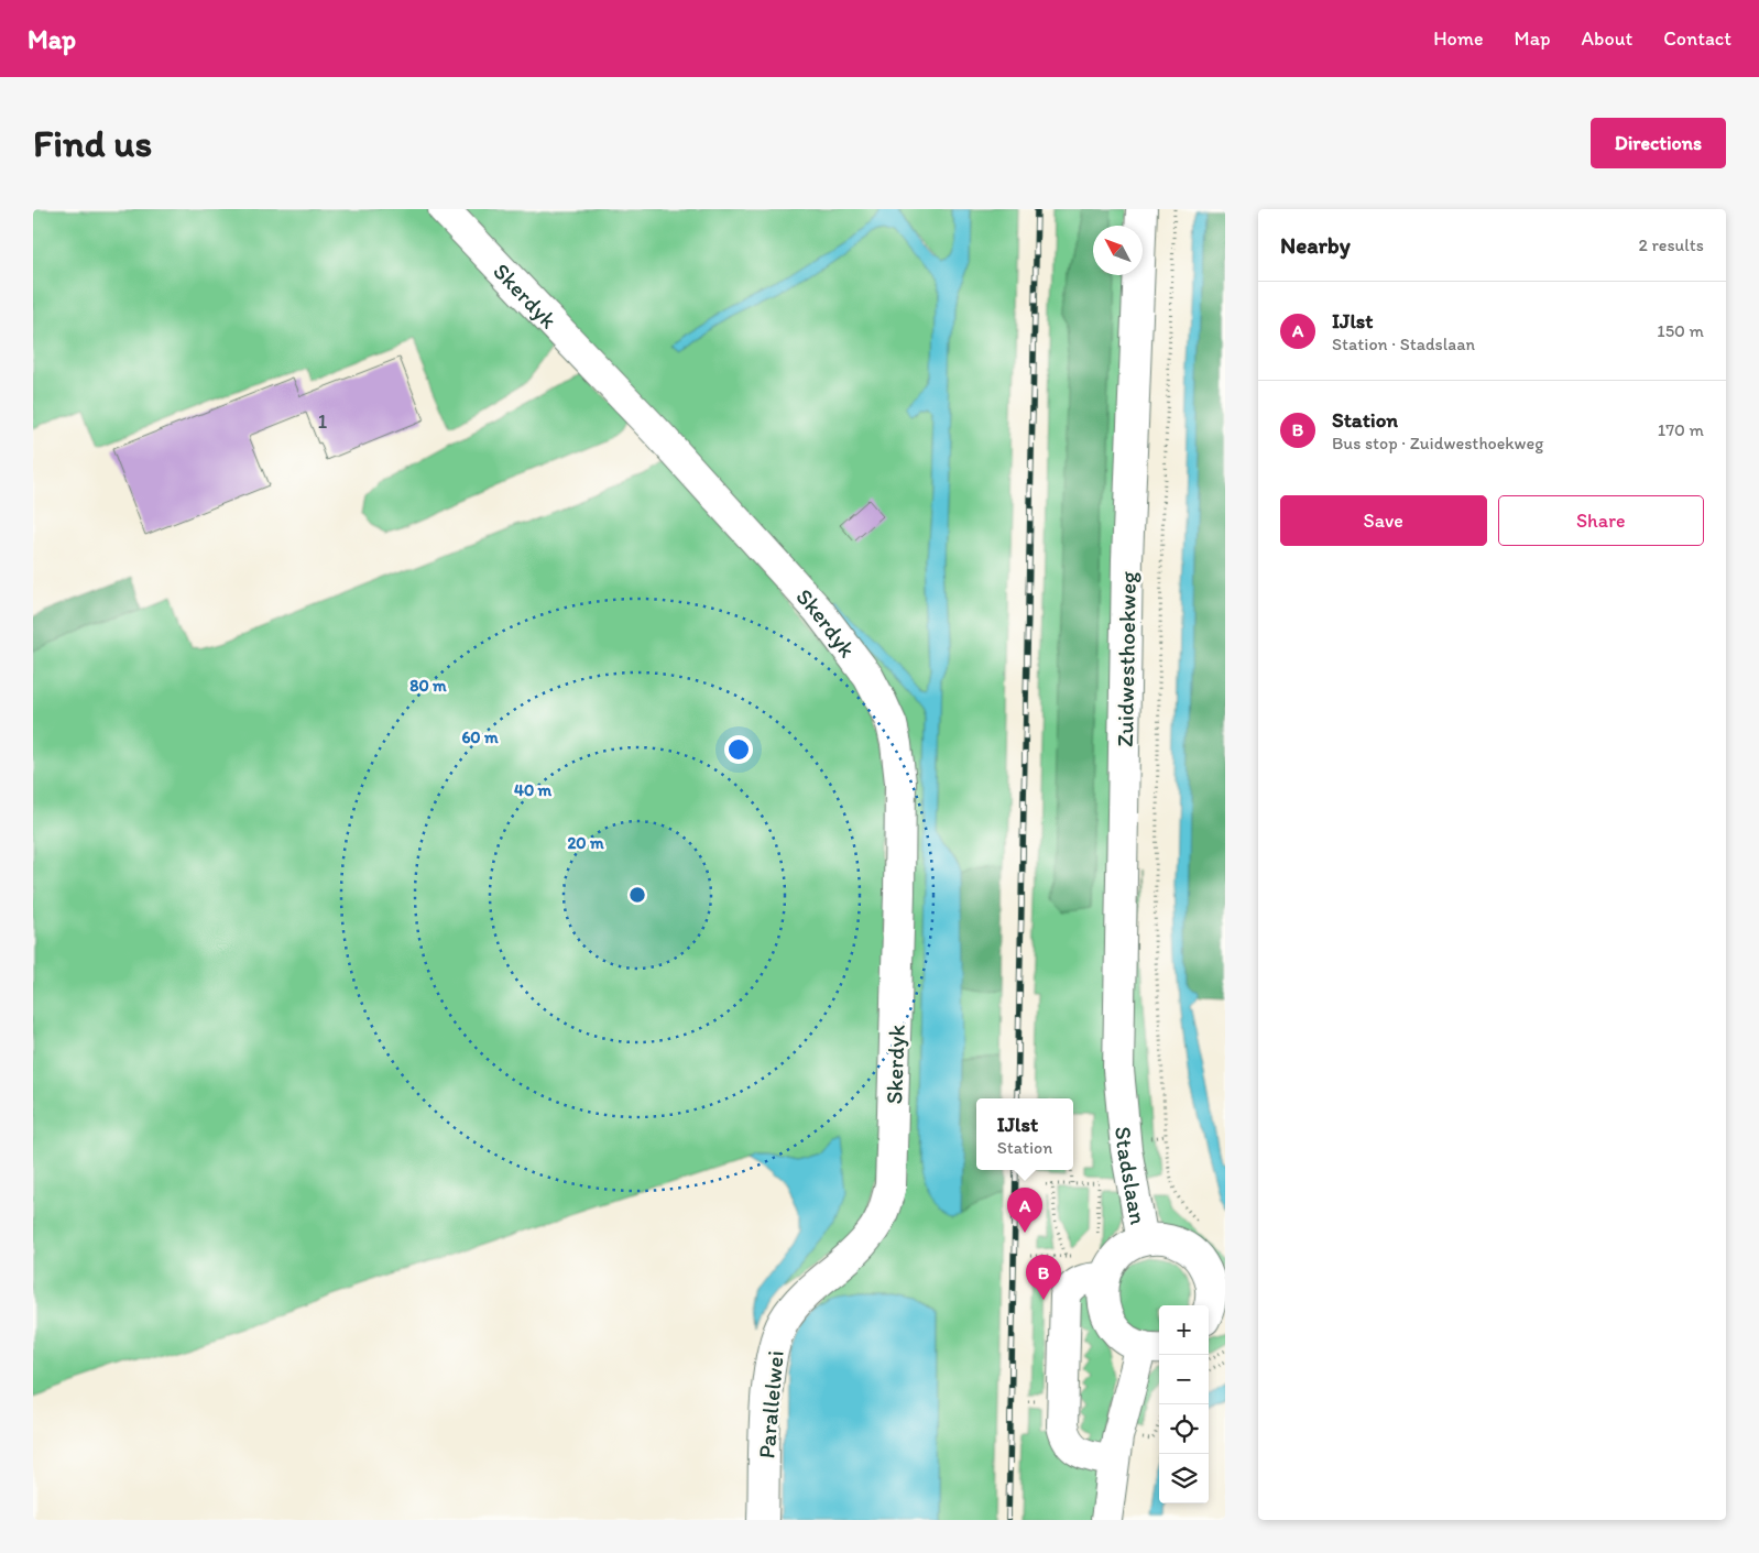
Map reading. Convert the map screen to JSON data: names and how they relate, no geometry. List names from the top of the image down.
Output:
{
  "streets": {
    "street": [
      "Skerdyk",
      "Zuidwesthoekweg",
      "Stadslaan",
      "Parallelwei"
    ]
  },
  "crossings": [
    ["Skerdyk", "Parallelwei"],
    ["Zuidwesthoekweg", "Stadslaan"]
  ],
  "house_numbers": ["1"],
  "north": "top left",
  "page": {
    "header": "Map",
    "nav": [
      "Home",
      "Map",
      "About",
      "Contact"
    ],
    "buttons": [
      "Directions",
      ["Save", "Share"]
    ],
    "title": "Find us",
    "heading": ["Nearby", "2 results"],
    "list": [
      {
        "mark": "A",
        "name": "IJlst",
        "note": "Station · Stadslaan",
        "value": "150 m"
      },
      {
        "mark": "B",
        "name": "Station",
        "note": "Bus stop · Zuidwesthoekweg",
        "value": "170 m"
      }
    ],
    "popup": ["IJlst", "Station"],
    "pins": ["A", "B"],
    "map_buttons": ["+", "−"]
  },
  "rings": [
    "80 m",
    "60 m",
    "40 m",
    "20 m"
  ]
}
